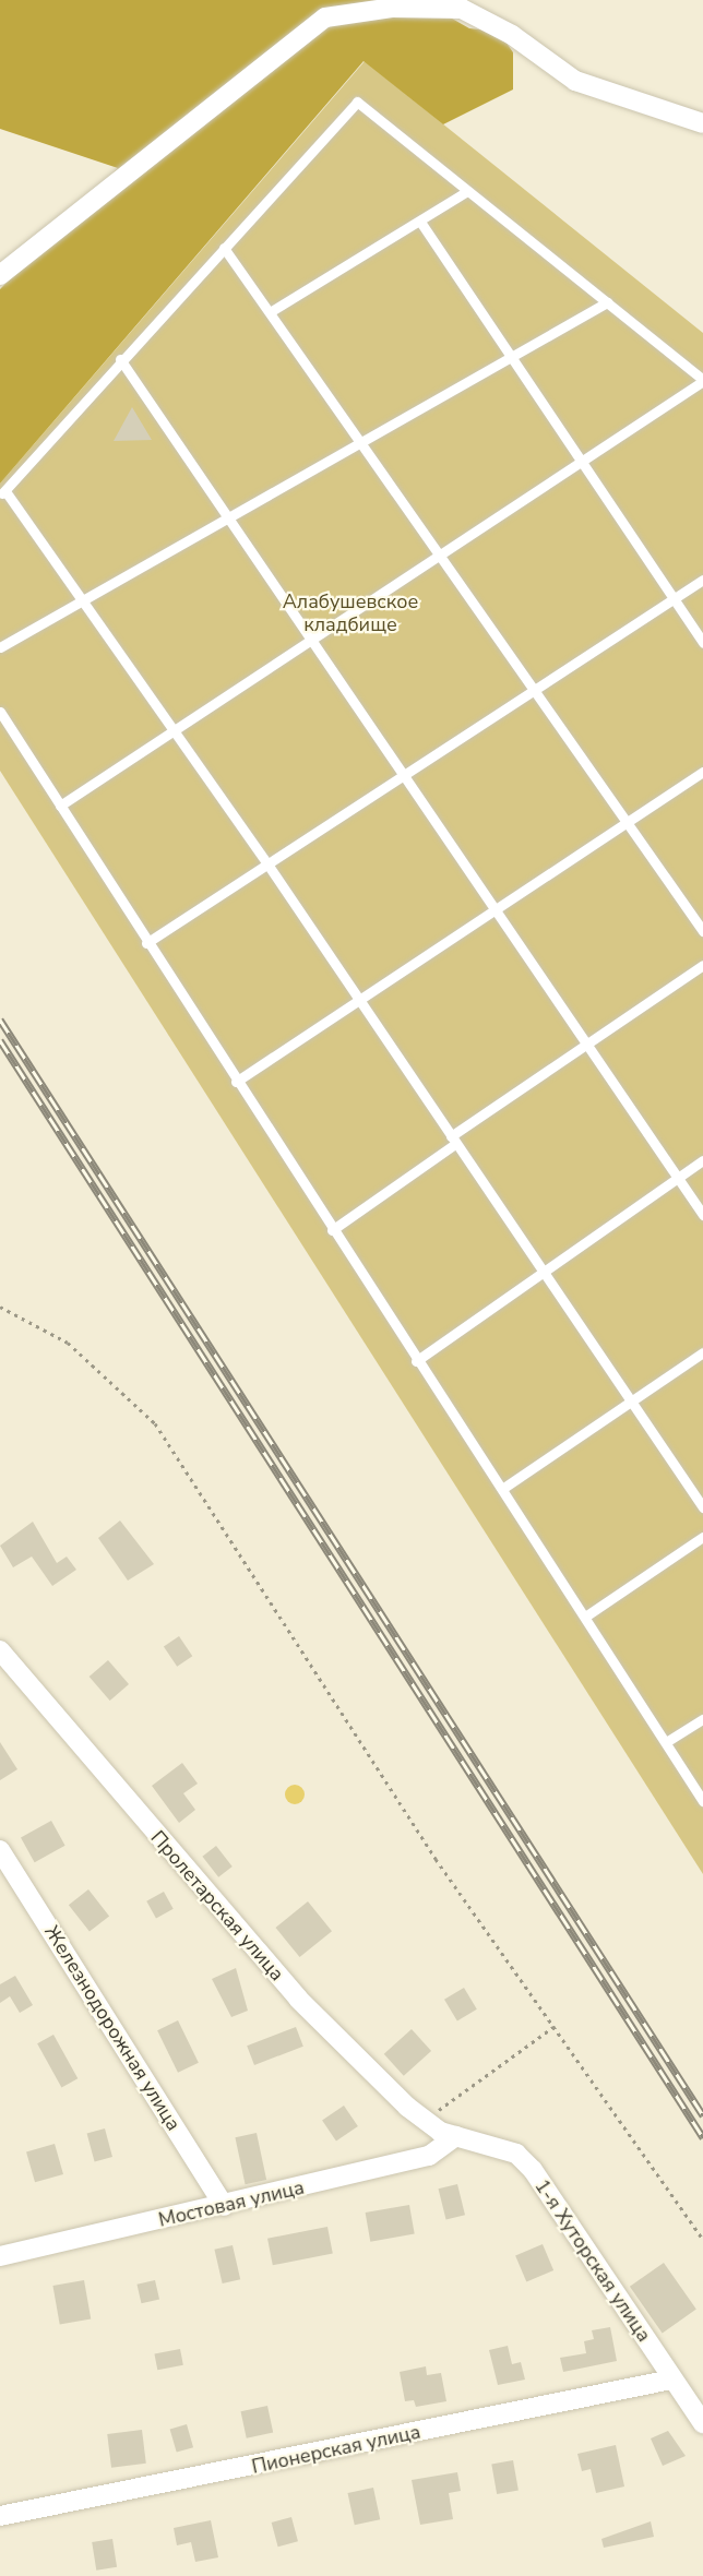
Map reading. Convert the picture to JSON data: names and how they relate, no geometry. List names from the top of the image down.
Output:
{
  "streets": {
    "street": [
      "Пролетарская улица",
      "Железнодорожная улица",
      "Мостовая улица",
      "1-я Хуторская улица",
      "Пионерская улица"
    ]
  },
  "crossings": [
    ["Пролетарская улица", "Мостовая улица"],
    ["Пролетарская улица", "1-я Хуторская улица"],
    ["Железнодорожная улица", "Мостовая улица"],
    ["Мостовая улица", "1-я Хуторская улица"],
    ["1-я Хуторская улица", "Пионерская улица"]
  ],
  "parks": ["Алабушевское кладбище"]
}
